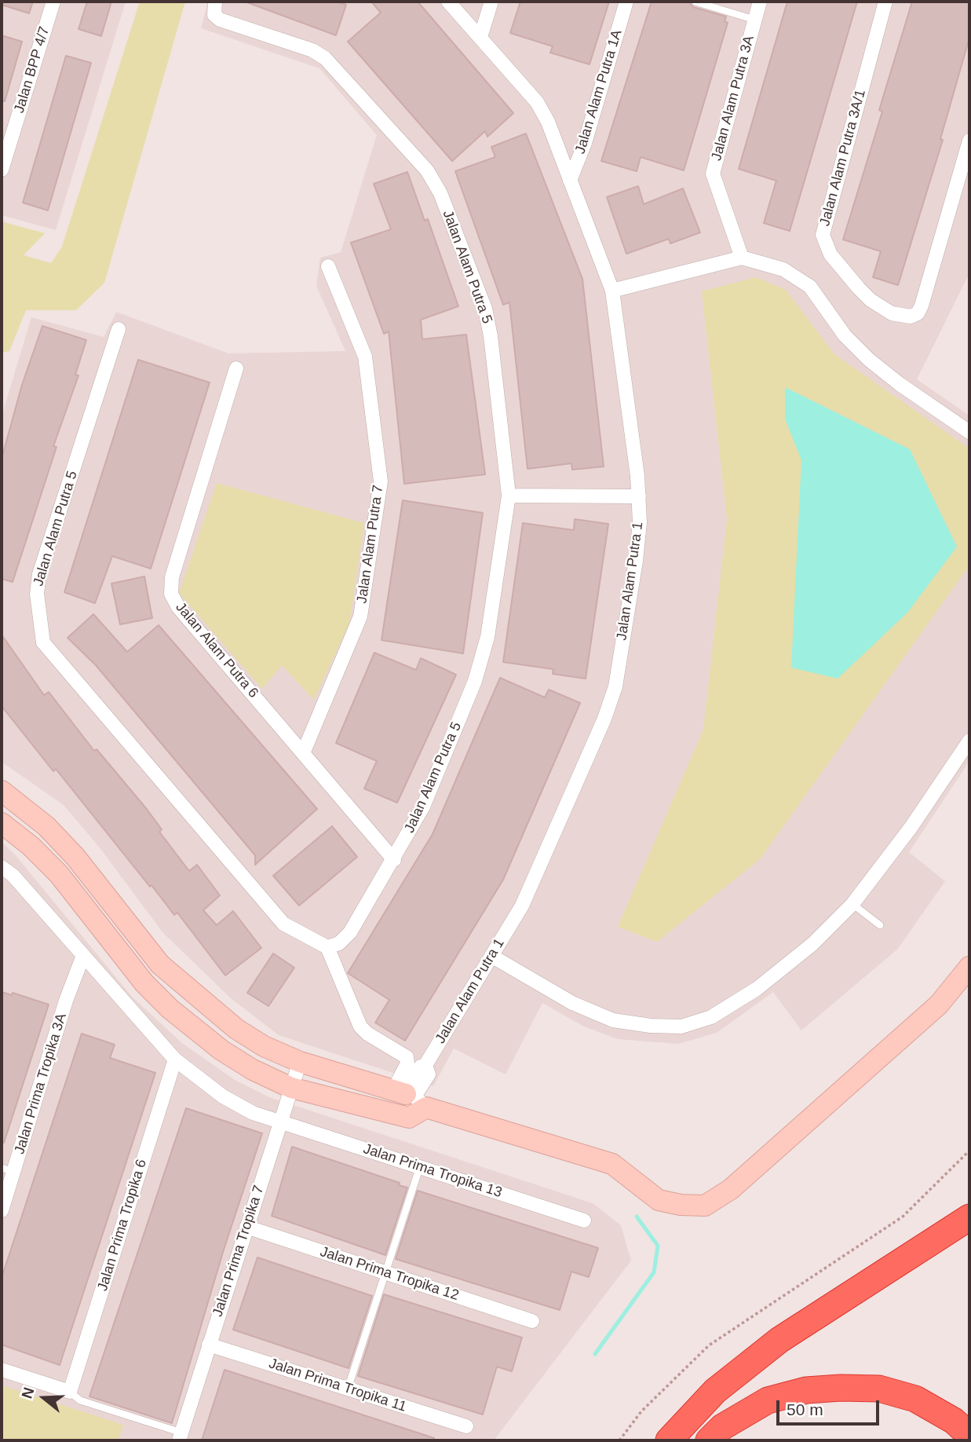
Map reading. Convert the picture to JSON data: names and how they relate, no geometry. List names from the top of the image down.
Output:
{
  "streets": {
    "street": [
      "Jalan BPP 4/7",
      "Jalan Alam Putra 1A",
      "Jalan Alam Putra 3A",
      "Jalan Alam Putra 3A/1",
      "Jalan Alam Putra 5",
      "Jalan Alam Putra 7",
      "Jalan Alam Putra 1",
      "Jalan Alam Putra 6",
      "Jalan Prima Tropika 3A",
      "Jalan Prima Tropika 13",
      "Jalan Prima Tropika 6",
      "Jalan Prima Tropika 7",
      "Jalan Prima Tropika 12",
      "Jalan Prima Tropika 11"
    ]
  },
  "crossings": [
    ["Jalan Alam Putra 1A", "Jalan Alam Putra 1"],
    ["Jalan Alam Putra 5", "Jalan Alam Putra 6"],
    ["Jalan Alam Putra 7", "Jalan Alam Putra 6"],
    ["Jalan Prima Tropika 3A", "Jalan Prima Tropika 13"],
    ["Jalan Prima Tropika 13", "Jalan Prima Tropika 6"],
    ["Jalan Prima Tropika 13", "Jalan Prima Tropika 7"],
    ["Jalan Prima Tropika 7", "Jalan Prima Tropika 12"],
    ["Jalan Prima Tropika 7", "Jalan Prima Tropika 11"]
  ],
  "scale_bar": "50 m",
  "north": "left"
}
